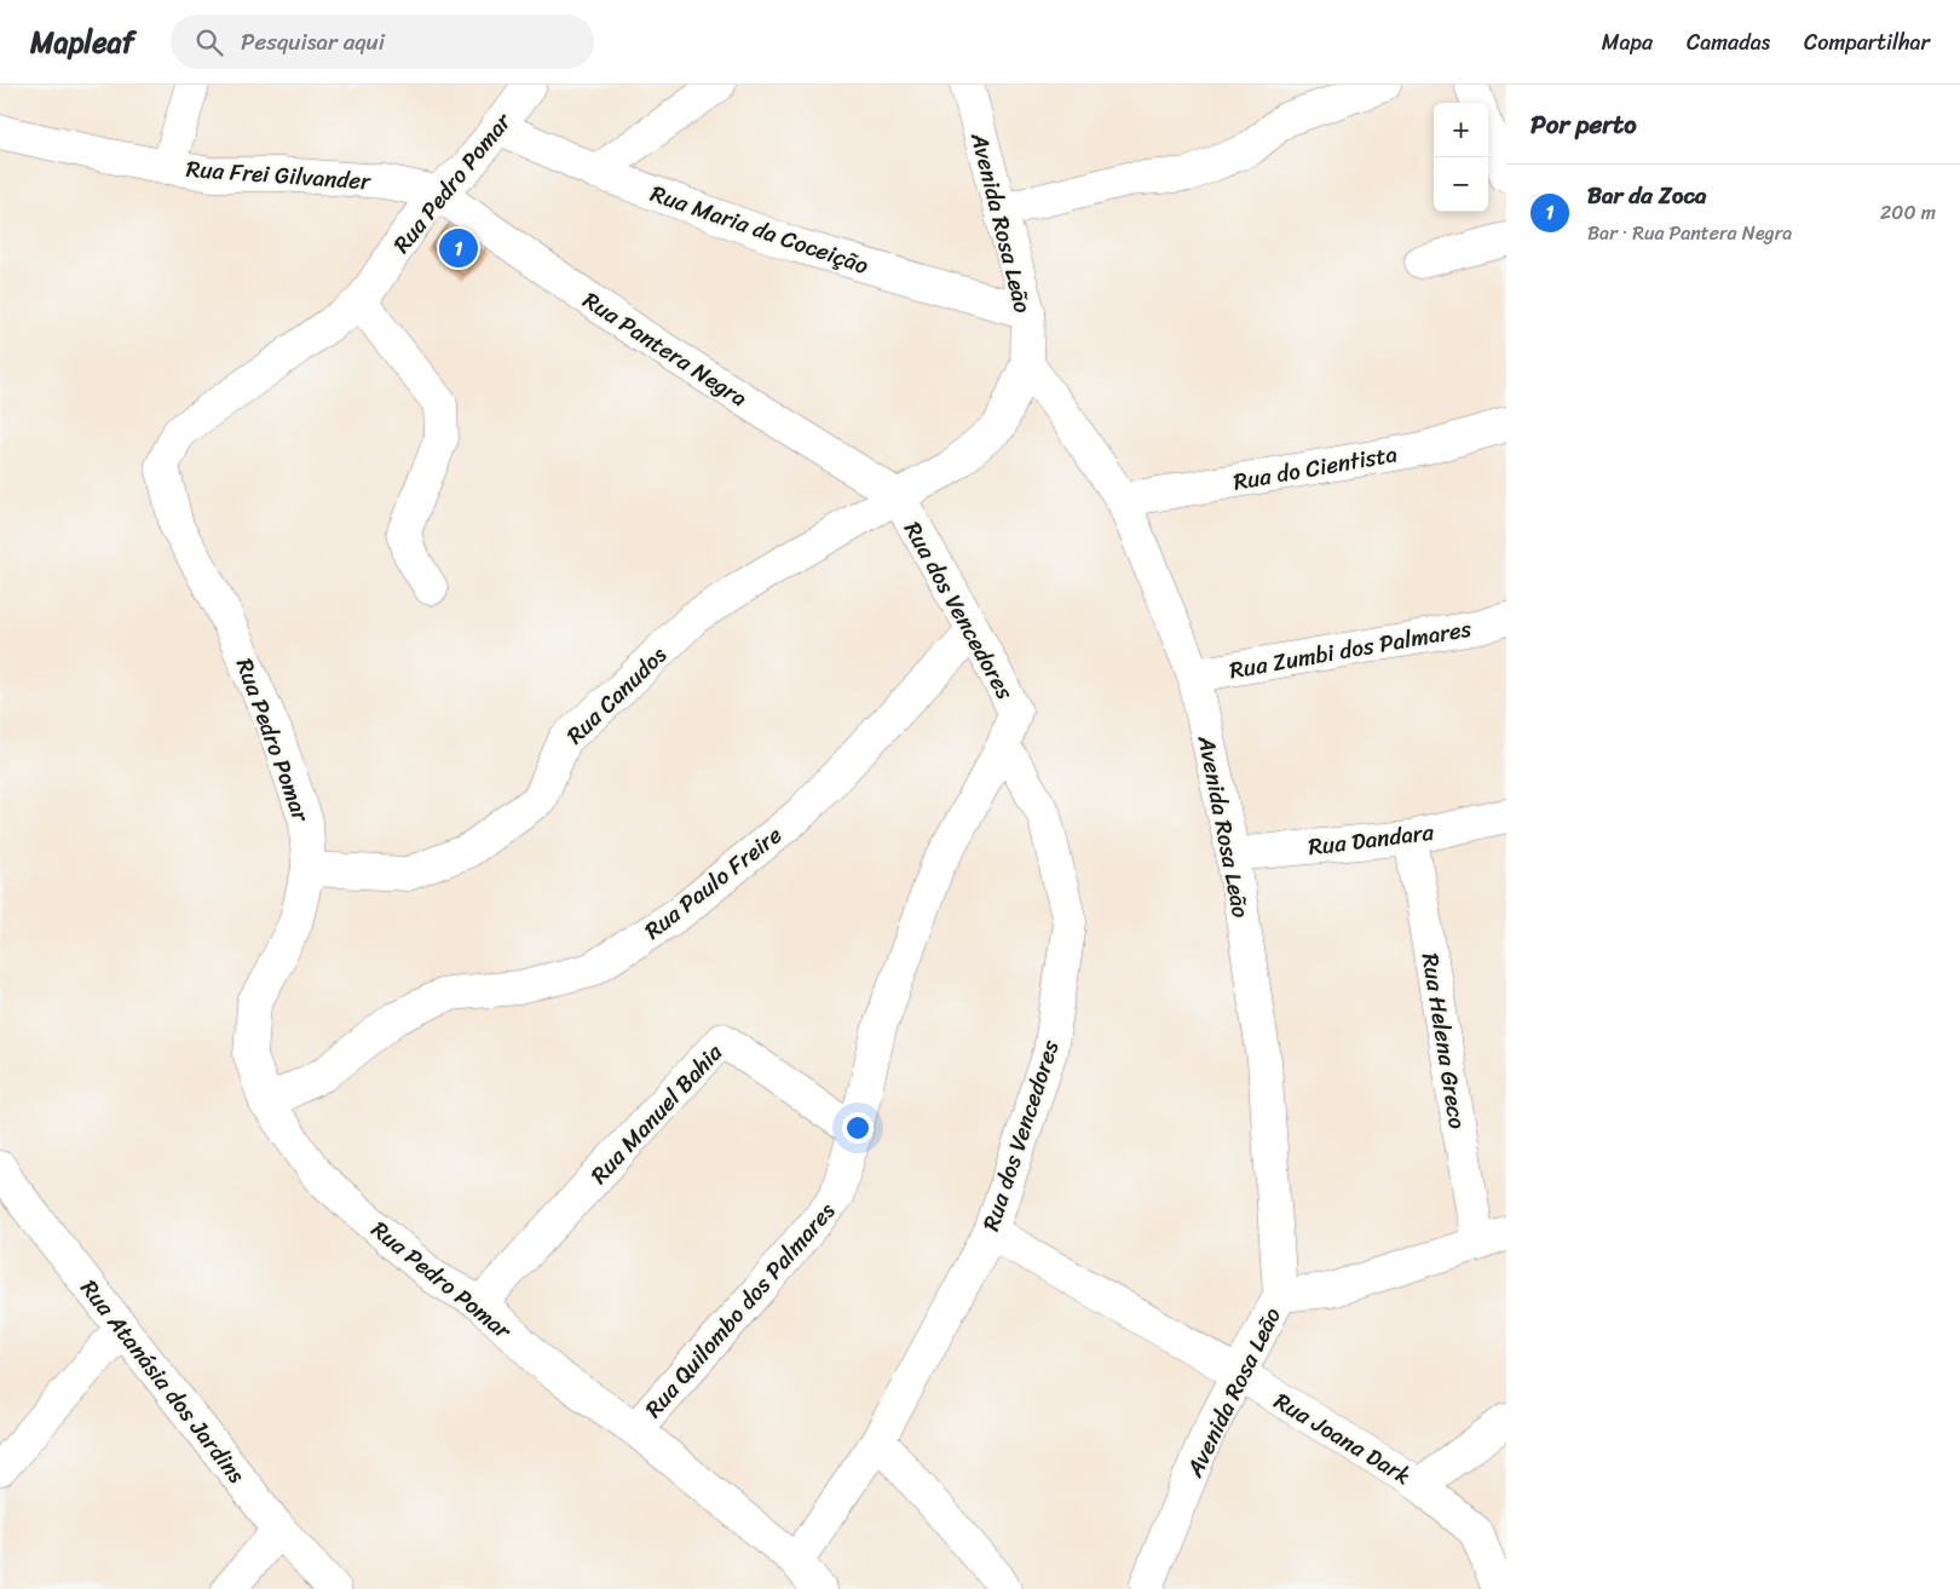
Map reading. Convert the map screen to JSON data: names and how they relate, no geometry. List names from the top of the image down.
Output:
{
  "streets": {
    "street": [
      "Rua Frei Gilvander",
      "Rua Pedro Pomar",
      "Avenida Rosa Leão",
      "Rua Maria da Coceição",
      "Rua Pantera Negra",
      "Rua do Cientista",
      "Rua dos Vencedores",
      "Rua Zumbi dos Palmares",
      "Rua Canudos",
      "Rua Dandara",
      "Rua Paulo Freire",
      "Rua Helena Greco",
      "Rua Manuel Bahia",
      "Rua Quilombo dos Palmares",
      "Rua Atanásia dos Jardins",
      "Rua Joana Dark"
    ]
  },
  "crossings": [
    ["Rua Frei Gilvander", "Rua Pedro Pomar"],
    ["Rua Frei Gilvander", "Rua Pantera Negra"],
    ["Rua Pedro Pomar", "Rua Maria da Coceição"],
    ["Rua Pedro Pomar", "Rua Pantera Negra"],
    ["Rua Pedro Pomar", "Rua dos Vencedores"],
    ["Rua Pedro Pomar", "Rua Canudos"],
    ["Rua Pedro Pomar", "Rua Paulo Freire"],
    ["Rua Pedro Pomar", "Rua Manuel Bahia"],
    ["Rua Pedro Pomar", "Rua Quilombo dos Palmares"],
    ["Avenida Rosa Leão", "Rua Maria da Coceição"],
    ["Avenida Rosa Leão", "Rua do Cientista"],
    ["Avenida Rosa Leão", "Rua dos Vencedores"],
    ["Avenida Rosa Leão", "Rua Zumbi dos Palmares"],
    ["Avenida Rosa Leão", "Rua Dandara"],
    ["Avenida Rosa Leão", "Rua Joana Dark"],
    ["Rua Pantera Negra", "Rua dos Vencedores"],
    ["Rua Pantera Negra", "Rua Canudos"],
    ["Rua dos Vencedores", "Rua Canudos"],
    ["Rua dos Vencedores", "Rua Paulo Freire"],
    ["Rua dos Vencedores", "Rua Quilombo dos Palmares"],
    ["Rua dos Vencedores", "Rua Joana Dark"],
    ["Rua Dandara", "Rua Helena Greco"],
    ["Rua Manuel Bahia", "Rua Quilombo dos Palmares"]
  ],
  "page": {
    "header": "Mapleaf",
    "search": "Pesquisar aqui",
    "nav": ["Mapa", "Camadas", "Compartilhar"],
    "heading": "Por perto",
    "map_buttons": ["+", "−"],
    "list": [
      {
        "mark": "1",
        "name": "Bar da Zoca",
        "note": "Bar · Rua Pantera Negra",
        "value": "200 m"
      }
    ],
    "pins": "1"
  }
}
